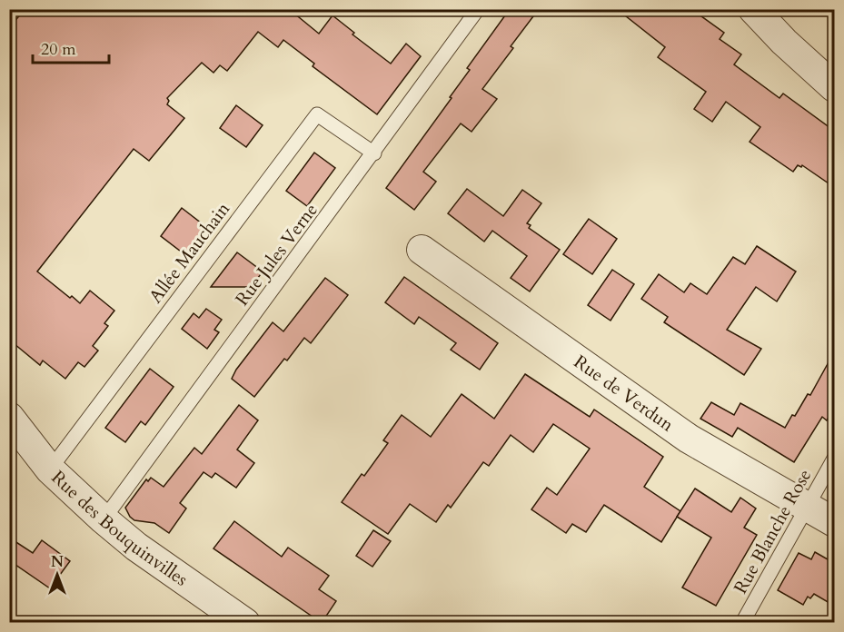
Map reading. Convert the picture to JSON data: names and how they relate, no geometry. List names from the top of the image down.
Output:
{
  "streets": {
    "street": ["Rue de Verdun", "Rue des Bouquinvilles"],
    "lane": ["Allée Mauchain", "Rue Jules Verne", "Rue Blanche Rose"]
  },
  "crossings": [
    ["Allée Mauchain", "Rue Jules Verne"],
    ["Allée Mauchain", "Rue des Bouquinvilles"],
    ["Rue Jules Verne", "Rue des Bouquinvilles"],
    ["Rue de Verdun", "Rue Blanche Rose"]
  ],
  "scale_bar": "20 m",
  "north": "top"
}
